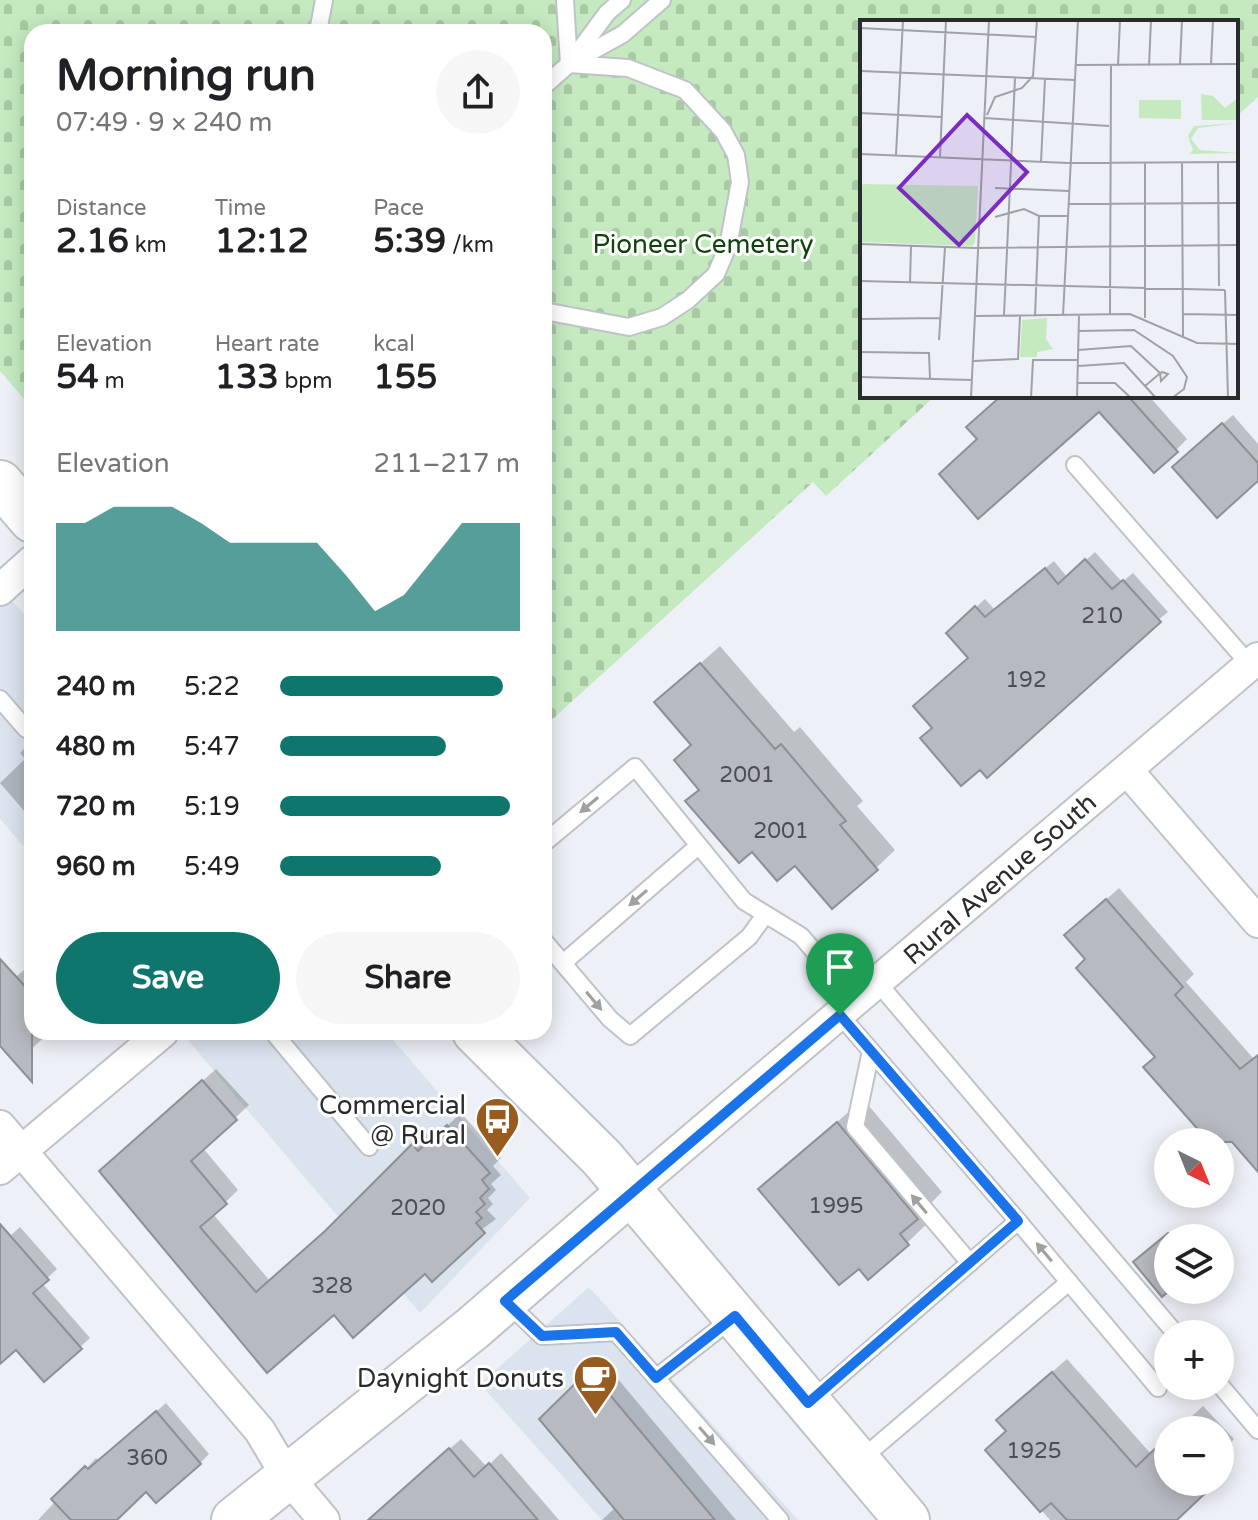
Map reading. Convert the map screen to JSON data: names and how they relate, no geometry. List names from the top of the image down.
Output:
{
  "streets": {
    "street": ["Rural Avenue South"]
  },
  "parks": ["Pioneer Cemetery"],
  "places": {
    "bus stop": ["Commercial @ Rural"],
    "cafe": ["Daynight Donuts"]
  },
  "house_numbers": [
    "210",
    "192",
    "2001",
    "2001",
    "1995",
    "2020",
    "328",
    "1925",
    "360"
  ],
  "north": "bottom right",
  "page": {
    "heading": ["Morning run", "07:49 · 9 × 240 m"],
    "stats": [
      ["Distance", "2.16 km"],
      ["Time", "12:12"],
      ["Pace", "5:39 /km"],
      ["Elevation", "54 m"],
      ["Heart rate", "133 bpm"],
      ["kcal", "155"]
    ],
    "chart": ["Elevation", "211–217 m"],
    "list": [
      {
        "name": "240 m",
        "note": "5:22"
      },
      {
        "name": "480 m",
        "note": "5:47"
      },
      {
        "name": "720 m",
        "note": "5:19"
      },
      {
        "name": "960 m",
        "note": "5:49"
      }
    ],
    "buttons": ["Save", "Share"],
    "map_buttons": ["+", "−"]
  }
}
